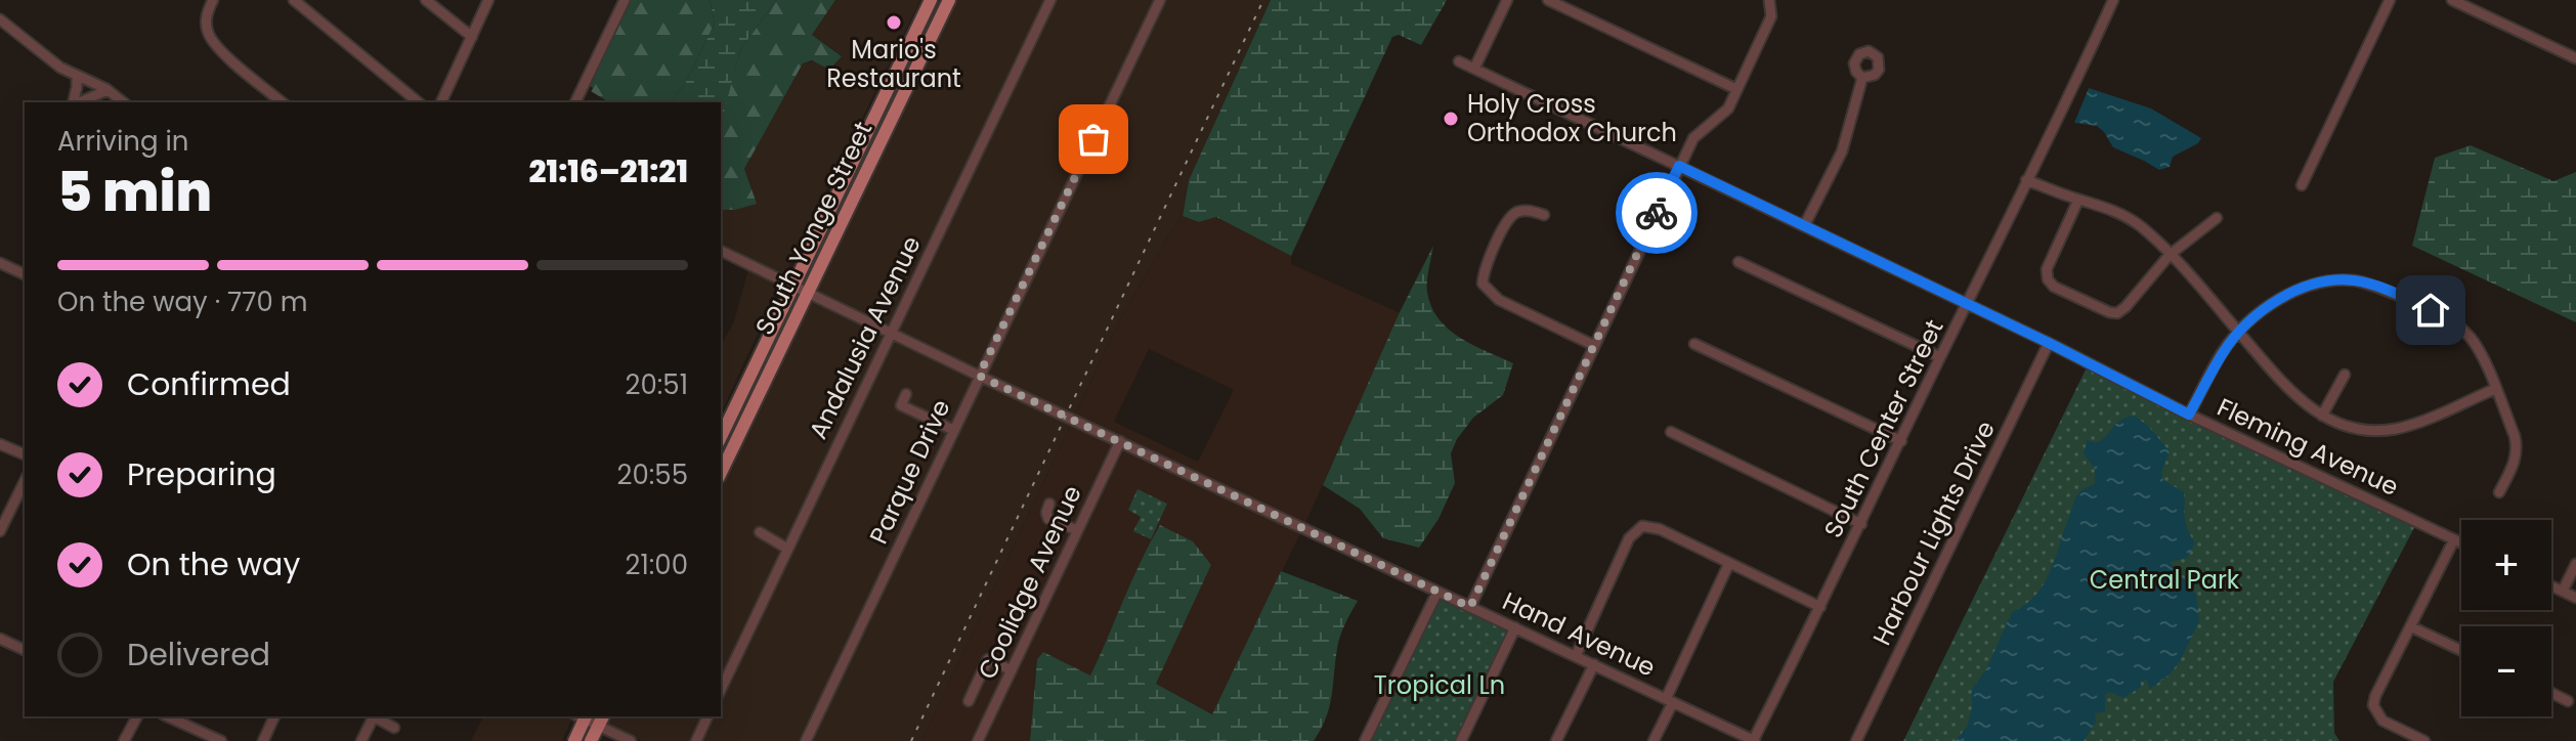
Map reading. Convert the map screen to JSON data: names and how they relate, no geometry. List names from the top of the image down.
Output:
{
  "streets": {
    "main road": ["South Yonge Street"],
    "street": [
      "Andalusia Avenue",
      "South Center Street",
      "Fleming Avenue",
      "Parque Drive",
      "Harbour Lights Drive",
      "Coolidge Avenue",
      "Hand Avenue"
    ]
  },
  "crossings": [
    ["South Yonge Street", "Hand Avenue"],
    ["Andalusia Avenue", "Hand Avenue"],
    ["South Center Street", "Fleming Avenue"],
    ["South Center Street", "Hand Avenue"],
    ["Fleming Avenue", "Harbour Lights Drive"],
    ["Parque Drive", "Hand Avenue"],
    ["Coolidge Avenue", "Hand Avenue"]
  ],
  "parks": ["Central Park", "Tropical Ln"],
  "places": ["Mario's Restaurant", "Holy Cross Orthodox Church"],
  "page": {
    "heading": ["5 min", "Arriving in", "21:16–21:21"],
    "bar": "On the way · 770 m",
    "list": [
      ["Confirmed", "20:51"],
      ["Preparing", "20:55"],
      ["On the way", "21:00"],
      "Delivered"
    ],
    "map_buttons": ["+", "−"]
  }
}
